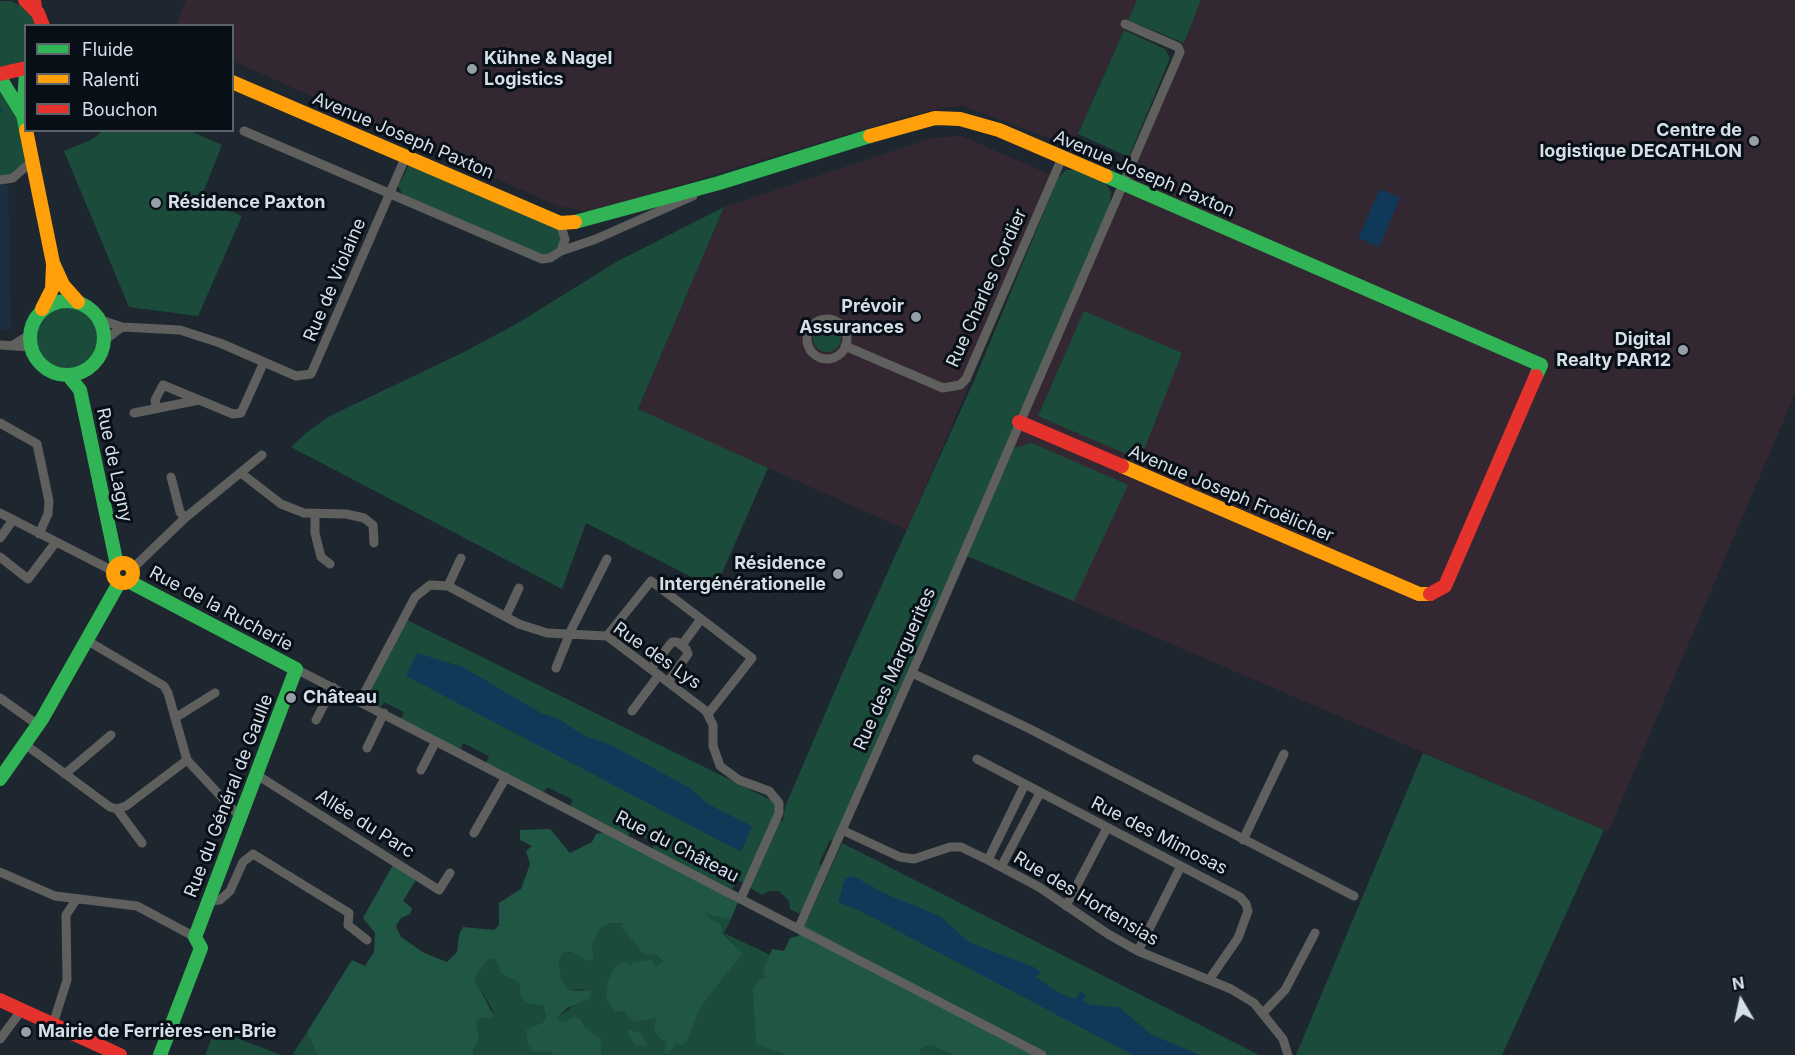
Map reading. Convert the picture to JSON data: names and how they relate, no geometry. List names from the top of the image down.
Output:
{
  "streets": {
    "street": [
      "Avenue Joseph Paxton",
      "Rue de Violaine",
      "Rue Charles Cordier",
      "Rue de Lagny",
      "Avenue Joseph Froëlicher",
      "Rue de la Rucherie",
      "Rue des Lys",
      "Rue des Marguerites",
      "Rue du Général de Gaulle",
      "Allée du Parc",
      "Rue des Mimosas",
      "Rue du Château",
      "Rue des Hortensias"
    ]
  },
  "crossings": [
    ["Avenue Joseph Paxton", "Rue de Violaine"],
    ["Avenue Joseph Paxton", "Rue Charles Cordier"],
    ["Avenue Joseph Paxton", "Avenue Joseph Froëlicher"],
    ["Rue de Lagny", "Rue de la Rucherie"],
    ["Avenue Joseph Froëlicher", "Rue des Marguerites"],
    ["Rue de la Rucherie", "Rue du Général de Gaulle"],
    ["Rue de la Rucherie", "Rue du Château"],
    ["Rue des Lys", "Rue du Château"],
    ["Rue des Marguerites", "Rue du Château"],
    ["Rue des Marguerites", "Rue des Hortensias"],
    ["Rue du Général de Gaulle", "Allée du Parc"],
    ["Rue du Général de Gaulle", "Rue du Château"],
    ["Rue des Mimosas", "Rue des Hortensias"]
  ],
  "places": [
    "Kühne & Nagel Logistics",
    "Centre de logistique DECATHLON",
    "Résidence Paxton",
    "Prévoir Assurances",
    "Digital Realty PAR12",
    "Résidence Intergénérationelle",
    "Château",
    "Mairie de Ferrières-en-Brie"
  ],
  "legend": ["Fluide", "Ralenti", "Bouchon"],
  "north": "top"
}
